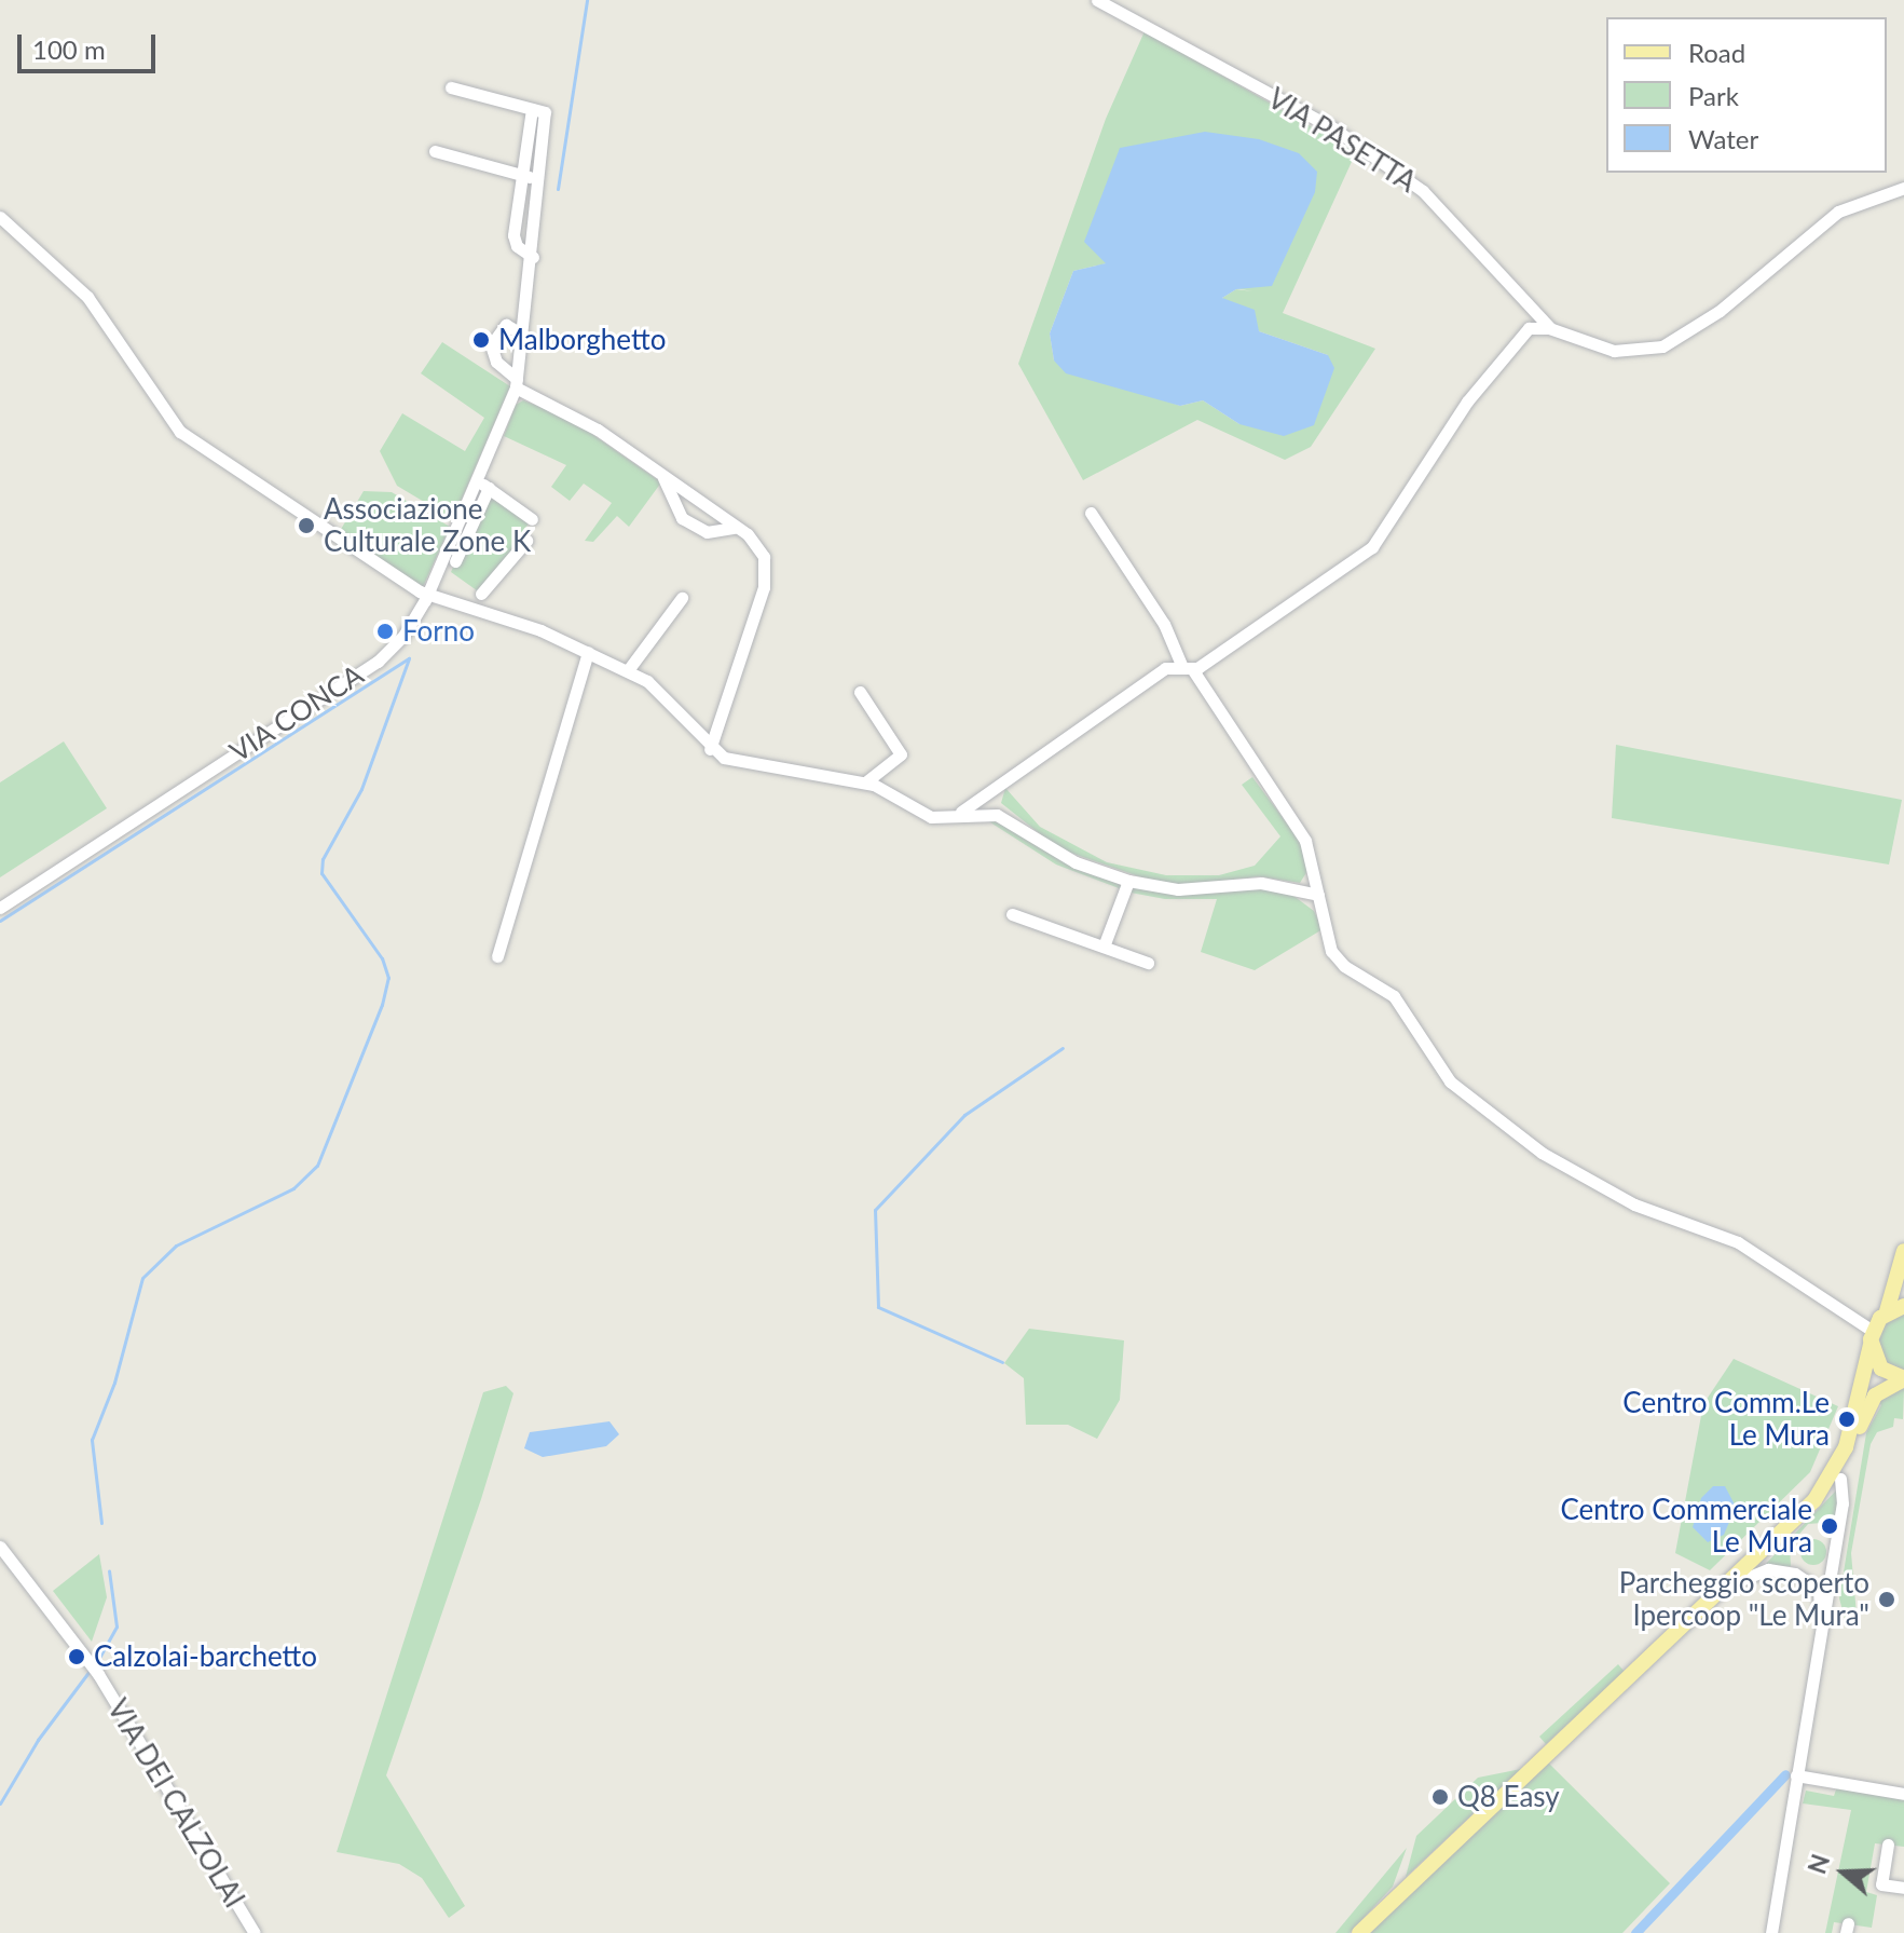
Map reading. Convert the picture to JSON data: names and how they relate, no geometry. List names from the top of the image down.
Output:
{
  "streets": {
    "street": ["VIA PASETTA", "VIA CONCA", "VIA DEI CALZOLAI"]
  },
  "places": [
    "Malborghetto",
    "Associazione Culturale Zone K",
    "Forno",
    "Centro Comm.Le Le Mura",
    "Centro Commerciale Le Mura",
    "Parcheggio scoperto Ipercoop \"Le Mura\"",
    "Calzolai-barchetto",
    "Q8 Easy"
  ],
  "legend": ["Road", "Park", "Water"],
  "scale_bar": "100 m",
  "north": "left"
}
